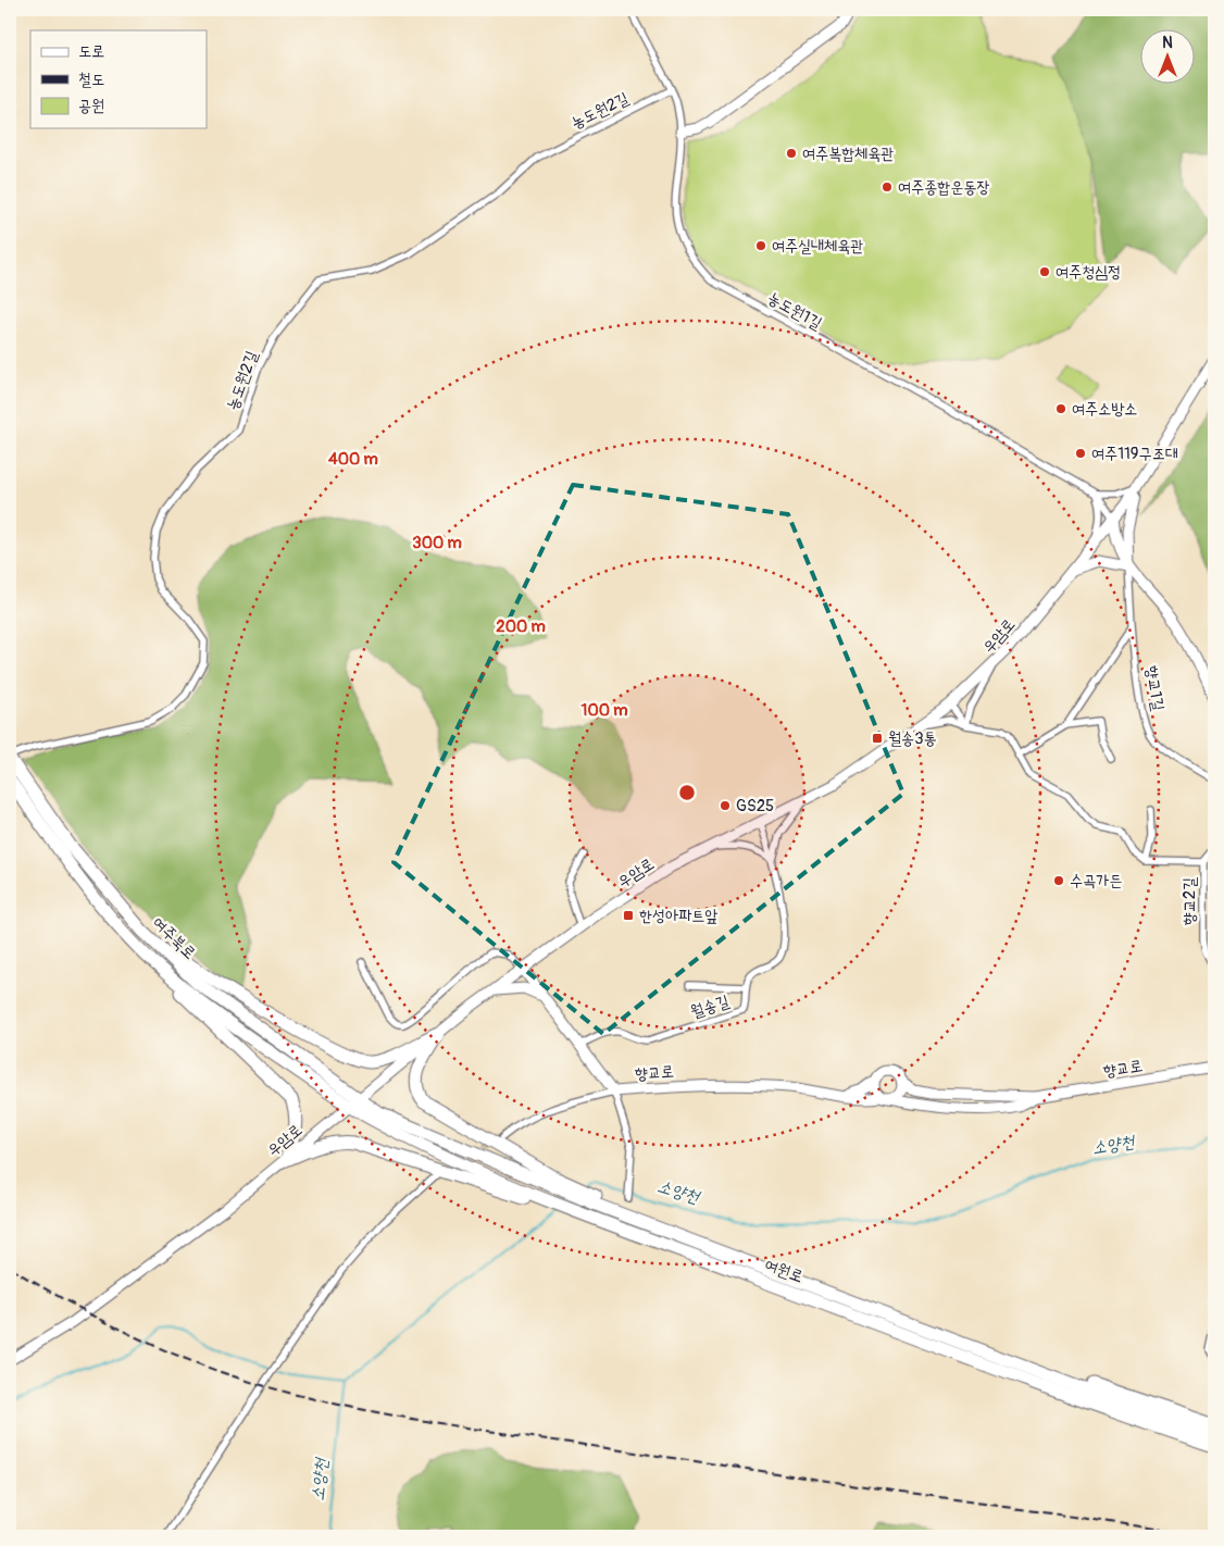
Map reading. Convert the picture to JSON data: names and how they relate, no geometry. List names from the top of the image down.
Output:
{
  "streets": {
    "highway": ["여주북로", "여원로"],
    "street": [
      "농도원2길",
      "농도원1길",
      "우암로",
      "향교1길",
      "향교2길",
      "월송길",
      "향교로"
    ]
  },
  "crossings": [
    ["농도원2길", "농도원1길"],
    ["농도원2길", "여주북로"],
    ["농도원1길", "우암로"],
    ["농도원1길", "향교1길"],
    ["우암로", "향교1길"],
    ["우암로", "여주북로"],
    ["우암로", "월송길"],
    ["우암로", "향교로"],
    ["우암로", "여원로"],
    ["여주북로", "여원로"],
    ["월송길", "향교로"]
  ],
  "water": ["소양천"],
  "places": {
    "other": [
      "여주복합체육관",
      "여주종합운동장",
      "여주실내체육관",
      "여주청심정",
      "여주소방소",
      "여주119구조대",
      "GS25",
      "수곡가든"
    ],
    "transit": ["월송3통", "한성아파트앞"]
  },
  "legend": ["도로", "철도", "공원"],
  "north": "top",
  "rings": [
    "400 m",
    "300 m",
    "200 m",
    "100 m"
  ]
}
